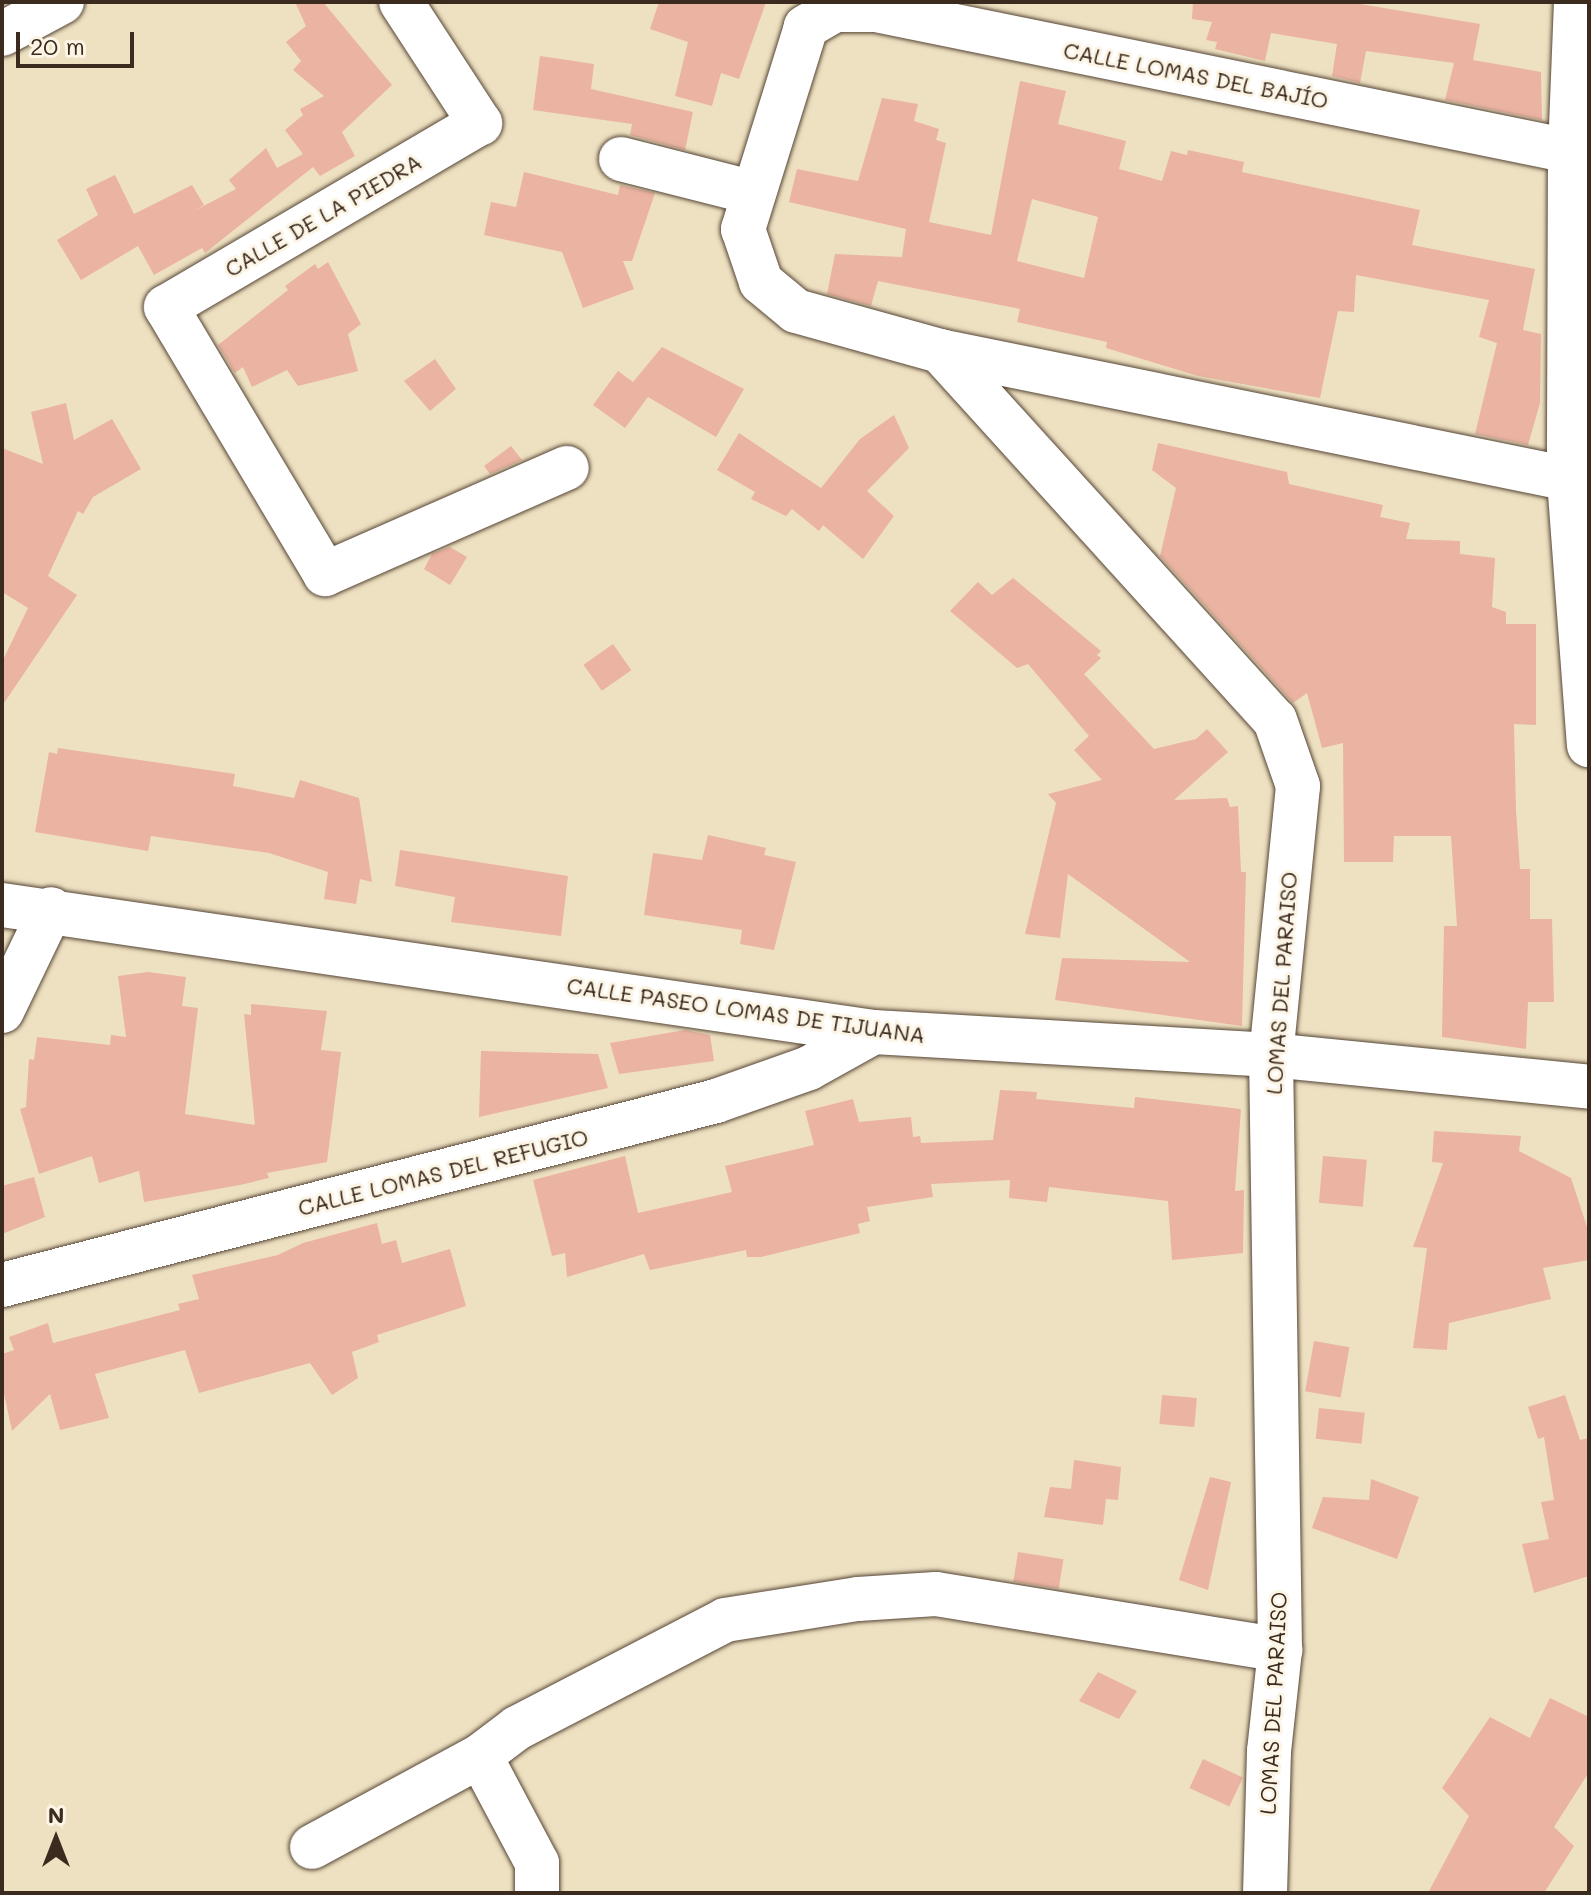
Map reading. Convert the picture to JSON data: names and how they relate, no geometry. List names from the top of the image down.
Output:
{
  "streets": {
    "street": [
      "CALLE LOMAS DEL BAJÍO",
      "CALLE DE LA PIEDRA",
      "LOMAS DEL PARAISO",
      "CALLE PASEO LOMAS DE TIJUANA",
      "CALLE LOMAS DEL REFUGIO"
    ]
  },
  "crossings": [
    ["LOMAS DEL PARAISO", "CALLE PASEO LOMAS DE TIJUANA"],
    ["CALLE PASEO LOMAS DE TIJUANA", "CALLE LOMAS DEL REFUGIO"]
  ],
  "scale_bar": "20 m",
  "north": "top"
}
